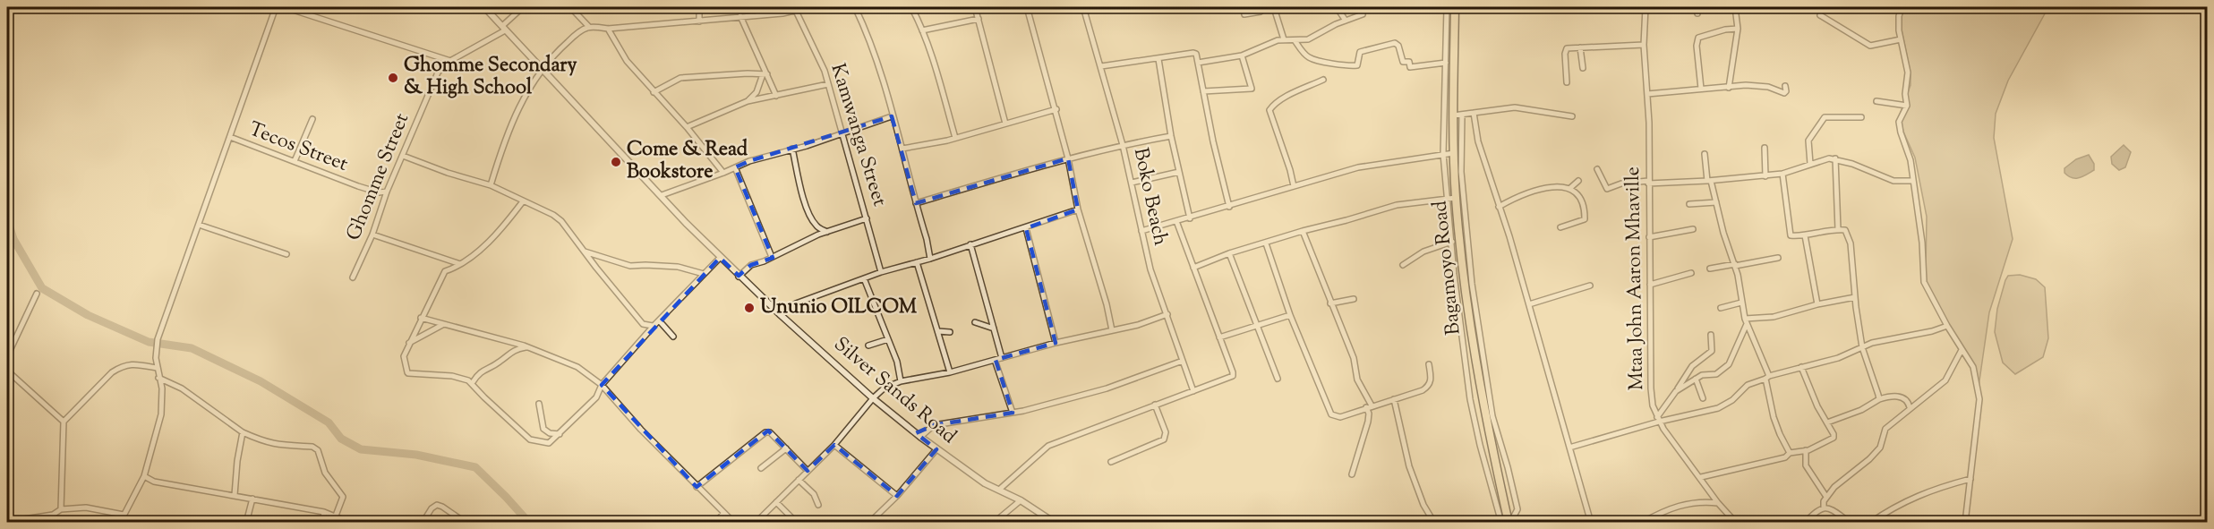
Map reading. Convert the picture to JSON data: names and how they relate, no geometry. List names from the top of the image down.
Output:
{
  "streets": {
    "highway": ["Bagamoyo Road"],
    "street": [
      "Kamwanga Street",
      "Tecos Street",
      "Ghomme Street",
      "Boko Beach",
      "Mtaa John Aaron Mhaville",
      "Silver Sands Road"
    ]
  },
  "crossings": [
    ["Tecos Street", "Ghomme Street"],
    ["Ghomme Street", "Silver Sands Road"]
  ],
  "places": ["Ghomme Secondary & High School", "Come & Read Bookstore", "Ununio OILCOM"]
}
